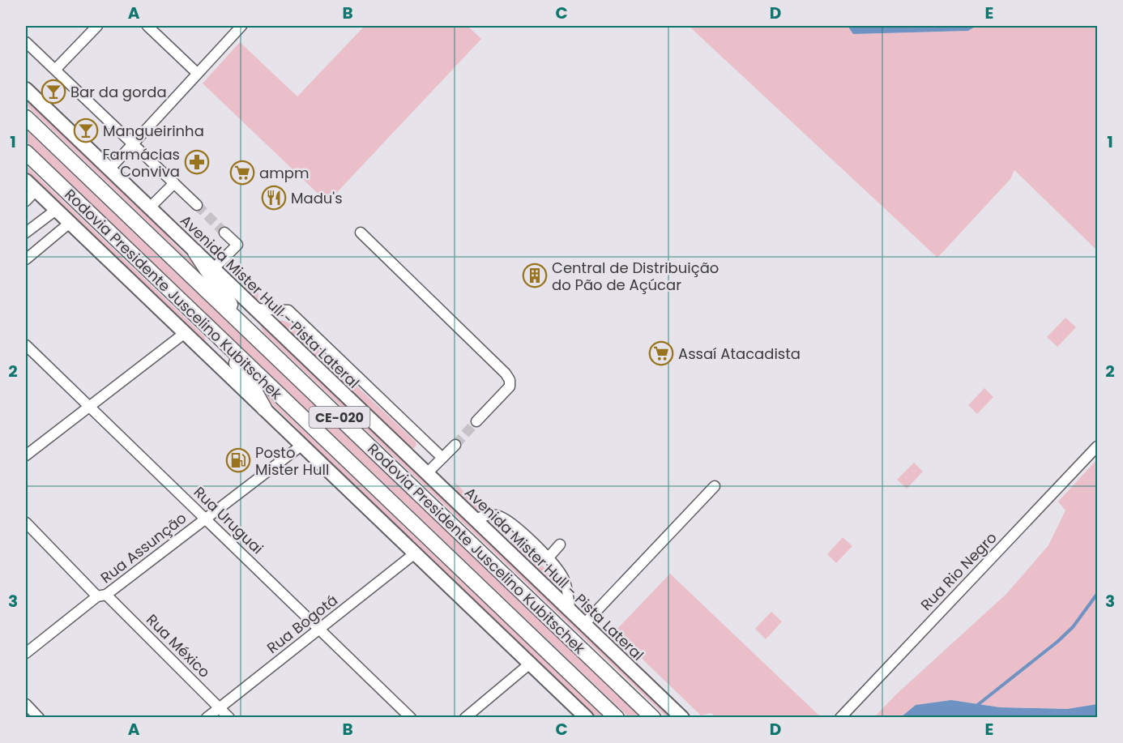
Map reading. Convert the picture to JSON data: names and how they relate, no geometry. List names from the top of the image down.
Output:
{
  "streets": {
    "highway": ["Rodovia Presidente Juscelino Kubitschek", "CE-020"],
    "main road": ["Avenida Mister Hull - Pista Lateral"],
    "street": [
      "Rua Uruguai",
      "Rua Assunção",
      "Rua Rio Negro",
      "Rua Bogotá",
      "Rua México"
    ]
  },
  "crossings": [
    ["Rua Uruguai", "Rua Assunção"],
    ["Rua Uruguai", "Rua Bogotá"],
    ["Rua Assunção", "Rua México"],
    ["Rua Bogotá", "Rua México"]
  ],
  "places": {
    "bar": ["Bar da gorda", "Mangueirinha"],
    "pharmacy": ["Farmácias Conviva"],
    "supermarket": ["ampm", "Assaí Atacadista"],
    "restaurant": ["Madu's"],
    "building": ["Central de Distribuição do Pão de Açúcar"],
    "fuel station": ["Posto Mister Hull"]
  },
  "grid": {
    "columns": [
      "A",
      "B",
      "C",
      "D",
      "E"
    ],
    "rows": ["1", "2", "3"]
  }
}
